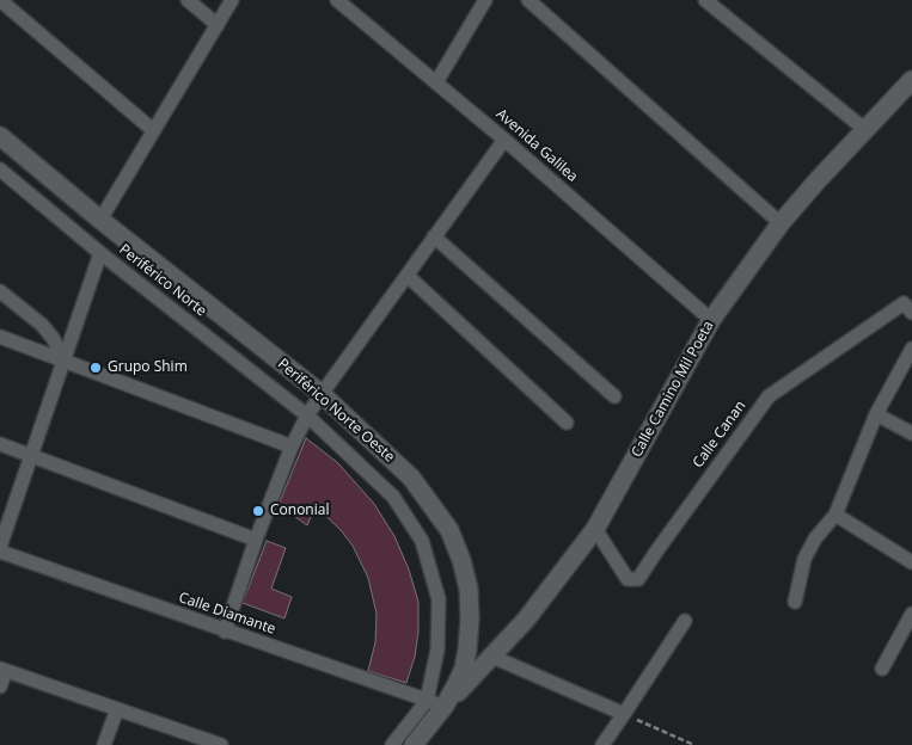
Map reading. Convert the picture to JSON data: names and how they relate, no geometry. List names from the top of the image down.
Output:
{
  "streets": {
    "main road": ["Calle Camino Mil Poeta", "Periférico Norte Oeste"],
    "street": [
      "Avenida Galilea",
      "Periférico Norte",
      "Calle Canan",
      "Calle Diamante"
    ]
  },
  "crossings": [
    ["Avenida Galilea", "Calle Camino Mil Poeta"],
    ["Periférico Norte", "Calle Diamante"],
    ["Calle Camino Mil Poeta", "Periférico Norte Oeste"],
    ["Calle Camino Mil Poeta", "Calle Canan"],
    ["Calle Camino Mil Poeta", "Calle Diamante"],
    ["Periférico Norte Oeste", "Calle Diamante"]
  ],
  "places": ["Grupo Shim", "Cononial"]
}
